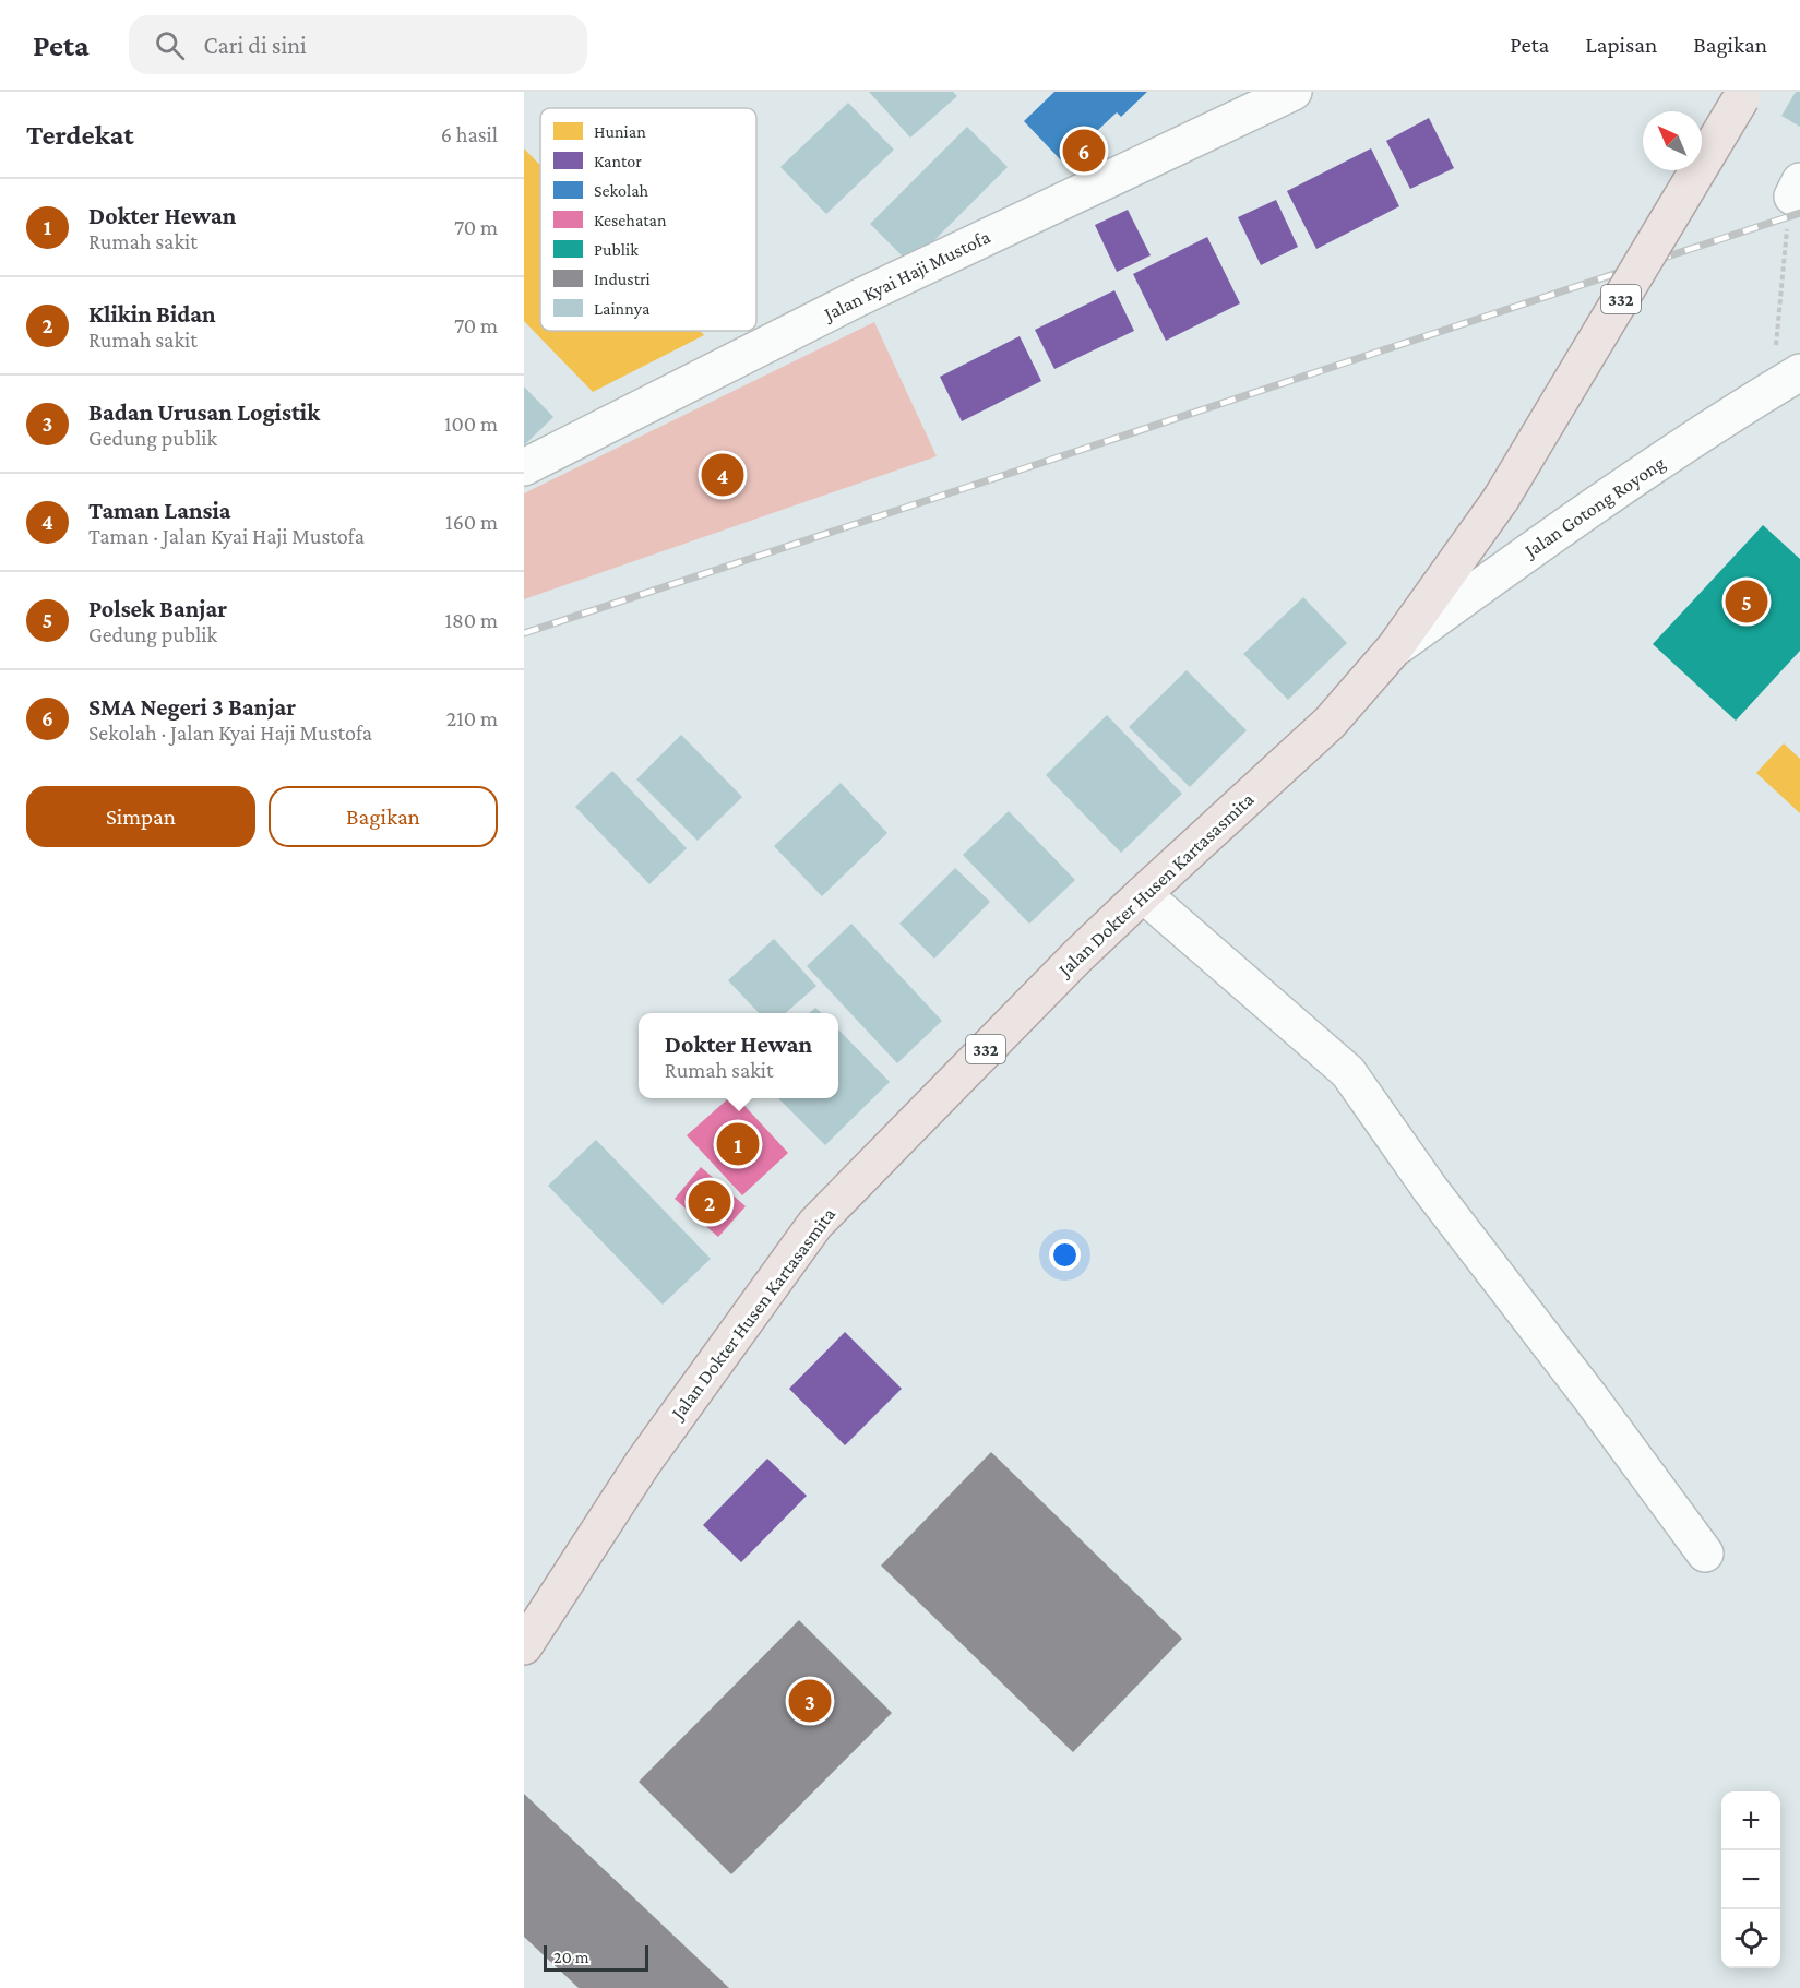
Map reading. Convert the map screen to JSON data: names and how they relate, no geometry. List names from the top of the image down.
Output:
{
  "streets": {
    "main road": ["332", "Jalan Dokter Husen Kartasasmita"],
    "street": ["Jalan Kyai Haji Mustofa", "Jalan Gotong Royong"]
  },
  "crossings": [
    ["Jalan Gotong Royong", "Jalan Dokter Husen Kartasasmita"]
  ],
  "legend": [
    "Hunian",
    "Kantor",
    "Sekolah",
    "Kesehatan",
    "Publik",
    "Industri",
    "Lainnya"
  ],
  "scale_bar": "20 m",
  "north": "top left",
  "page": {
    "header": "Peta",
    "search": "Cari di sini",
    "nav": ["Peta", "Lapisan", "Bagikan"],
    "heading": ["Terdekat", "6 hasil"],
    "pins": [
      "6",
      "4",
      "5",
      "1",
      "2",
      "3"
    ],
    "list": [
      {
        "mark": "1",
        "name": "Dokter Hewan",
        "note": "Rumah sakit",
        "value": "70 m"
      },
      {
        "mark": "2",
        "name": "Klikin Bidan",
        "note": "Rumah sakit",
        "value": "70 m"
      },
      {
        "mark": "3",
        "name": "Badan Urusan Logistik",
        "note": "Gedung publik",
        "value": "100 m"
      },
      {
        "mark": "4",
        "name": "Taman Lansia",
        "note": "Taman · Jalan Kyai Haji Mustofa",
        "value": "160 m"
      },
      {
        "mark": "5",
        "name": "Polsek Banjar",
        "note": "Gedung publik",
        "value": "180 m"
      },
      {
        "mark": "6",
        "name": "SMA Negeri 3 Banjar",
        "note": "Sekolah · Jalan Kyai Haji Mustofa",
        "value": "210 m"
      }
    ],
    "buttons": ["Simpan", "Bagikan"],
    "popup": ["Dokter Hewan", "Rumah sakit"],
    "map_buttons": ["+", "−"],
    "scale": "20 m"
  }
}
